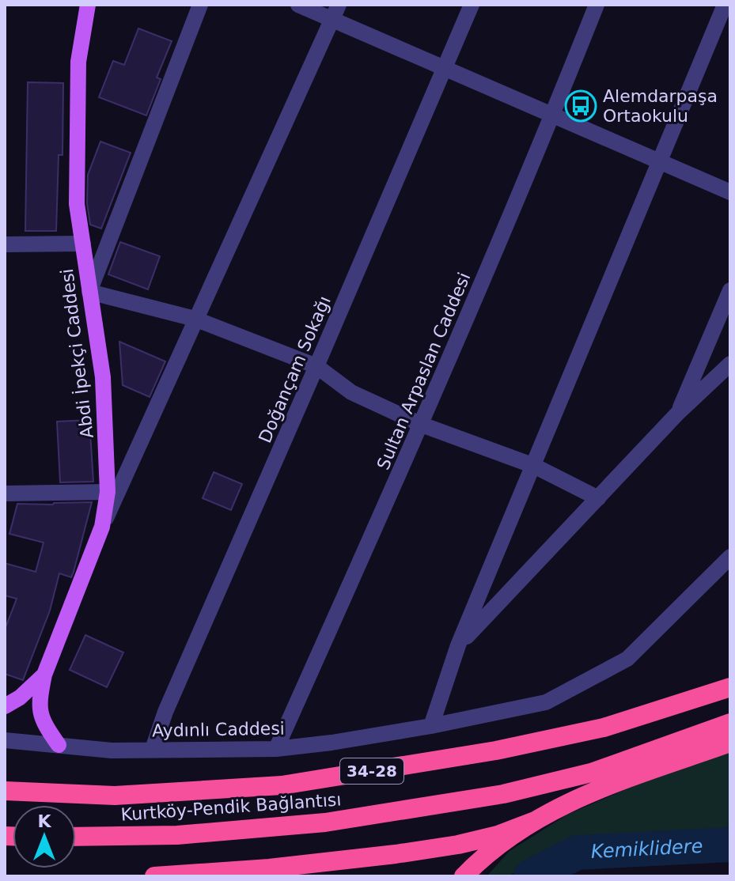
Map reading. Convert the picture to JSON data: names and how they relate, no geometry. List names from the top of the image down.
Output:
{
  "streets": {
    "highway": ["34-28", "Kurtköy-Pendik Bağlantısı"],
    "main road": ["Abdi İpekçi Caddesi"],
    "street": ["Doğançam Sokağı", "Sultan Arpaslan Caddesi", "Aydınlı Caddesi"]
  },
  "crossings": [
    ["Doğançam Sokağı", "Aydınlı Caddesi"],
    ["Sultan Arpaslan Caddesi", "Aydınlı Caddesi"]
  ],
  "water": ["Kemiklidere"],
  "places": {
    "bus stop": ["Alemdarpaşa Ortaokulu"]
  },
  "north": "top"
}
